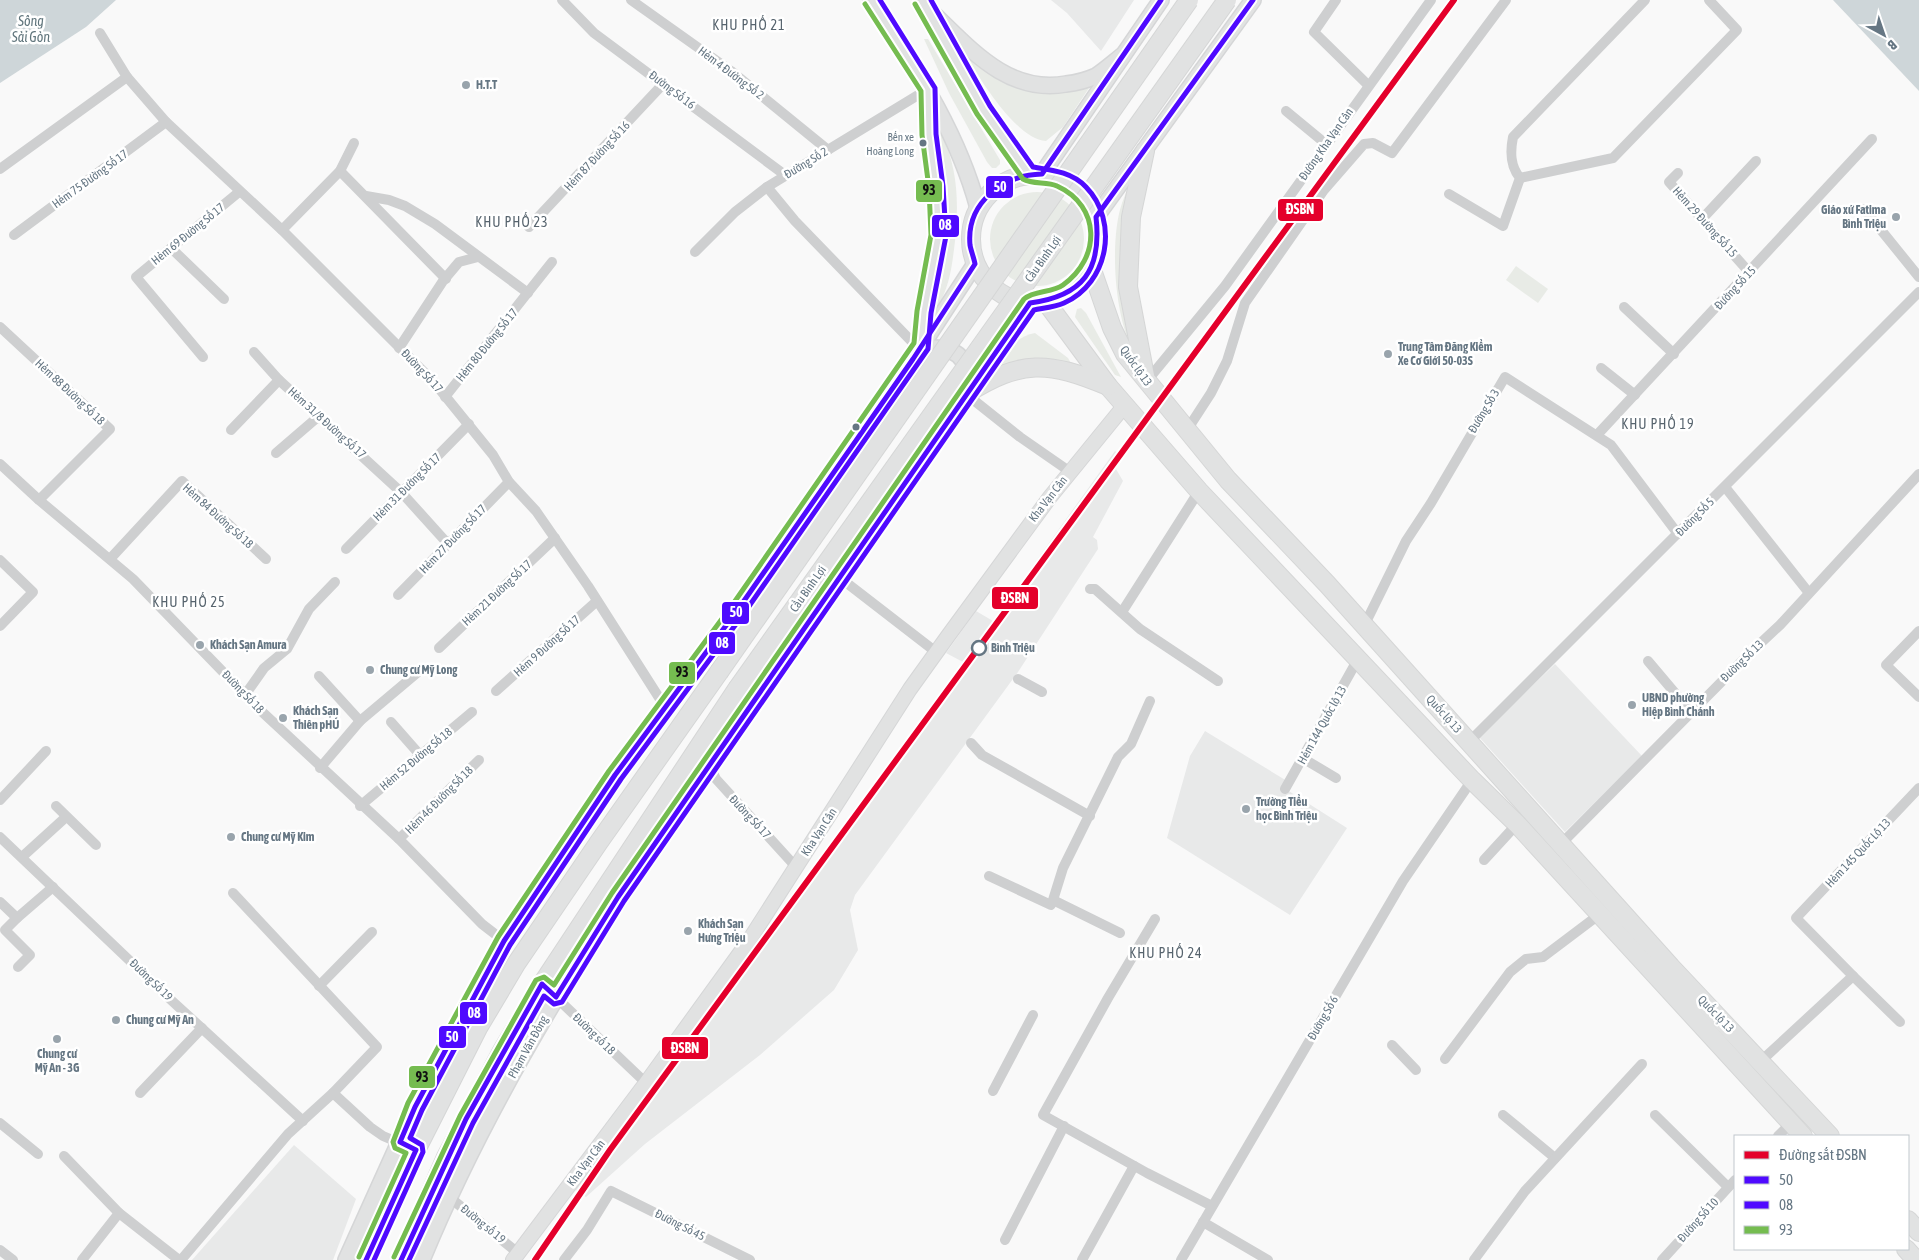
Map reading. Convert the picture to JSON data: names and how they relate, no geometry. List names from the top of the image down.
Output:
{
  "streets": {
    "highway": ["Cầu Bình Lợi", "Quốc lộ 13", "Phạm Văn Đồng"],
    "street": [
      "Hẻm 4 Đường Số 2",
      "Đường Số 16",
      "Đường Kha Vạn Cân",
      "Hẻm 87 Đường Số 16",
      "Đường Số 2",
      "Hẻm 75 Đường Số 17",
      "Hẻm 29 Đường Số 15",
      "Hẻm 69 Đường Số 17",
      "Đường Số 15",
      "Hẻm 80 Đường Số 17",
      "Đường Số 17",
      "Hẻm 88 Đường Số 18",
      "Đường Số 3",
      "Hẻm 31/8 Đường Số 17",
      "Hẻm 31 Đường Số 17",
      "Kha Vạn Cân",
      "Hẻm 84 Đường Số 18",
      "Đường Số 5",
      "Hẻm 27 Đường Số 17",
      "Hẻm 21 Đường Số 17",
      "Hẻm 9 Đường Số 17",
      "Đường Số 13",
      "Đường Số 18",
      "Hẻm 144 Quốc lộ 13",
      "Hẻm 52 Đường Số 18",
      "Hẻm 46 Đường Số 18",
      "Hẻm 145 Quốc Lộ 13",
      "Đường Số 19",
      "Đường Số 6",
      "Đường số 18",
      "Đường Số 10",
      "Đường số 19",
      "Đường Số 45"
    ]
  },
  "crossings": [
    ["Hẻm 4 Đường Số 2", "Đường Số 2"],
    ["Đường Số 16", "Hẻm 87 Đường Số 16"],
    ["Đường Số 16", "Đường Số 2"],
    ["Đường Kha Vạn Cân", "Quốc lộ 13"],
    ["Hẻm 75 Đường Số 17", "Đường Số 17"],
    ["Hẻm 29 Đường Số 15", "Đường Số 15"],
    ["Hẻm 69 Đường Số 17", "Đường Số 17"],
    ["Cầu Bình Lợi", "Phạm Văn Đồng"],
    ["Đường Số 15", "Đường Số 3"],
    ["Hẻm 80 Đường Số 17", "Đường Số 17"],
    ["Quốc lộ 13", "Đường Số 3"],
    ["Quốc lộ 13", "Kha Vạn Cân"],
    ["Quốc lộ 13", "Đường Số 5"],
    ["Quốc lộ 13", "Đường Số 13"],
    ["Quốc lộ 13", "Hẻm 144 Quốc lộ 13"],
    ["Quốc lộ 13", "Đường Số 6"],
    ["Quốc lộ 13", "Phạm Văn Đồng"],
    ["Đường Số 17", "Hẻm 31 Đường Số 17"],
    ["Đường Số 17", "Kha Vạn Cân"],
    ["Đường Số 17", "Hẻm 27 Đường Số 17"],
    ["Đường Số 17", "Hẻm 21 Đường Số 17"],
    ["Đường Số 17", "Hẻm 9 Đường Số 17"],
    ["Đường Số 17", "Phạm Văn Đồng"],
    ["Hẻm 88 Đường Số 18", "Đường Số 18"],
    ["Đường Số 3", "Đường Số 5"],
    ["Hẻm 31/8 Đường Số 17", "Hẻm 31 Đường Số 17"],
    ["Hẻm 31/8 Đường Số 17", "Hẻm 27 Đường Số 17"],
    ["Kha Vạn Cân", "Đường số 18"],
    ["Kha Vạn Cân", "Đường số 19"],
    ["Hẻm 84 Đường Số 18", "Đường Số 18"],
    ["Đường Số 18", "Hẻm 52 Đường Số 18"],
    ["Đường Số 18", "Hẻm 46 Đường Số 18"],
    ["Đường số 18", "Phạm Văn Đồng"],
    ["Phạm Văn Đồng", "Đường số 19"]
  ],
  "districts": [
    "KHU PHỐ 21",
    "KHU PHỐ 23",
    "KHU PHỐ 19",
    "KHU PHỐ 25",
    "KHU PHỐ 24"
  ],
  "water": ["Sông Sài Gòn"],
  "places": [
    "H.T.T",
    "Bến xe Hoàng Long",
    "Giáo xứ Fatima Bình Triệu",
    "Trung Tâm Đăng Kiểm Xe Cơ Giới 50-03S",
    "Khách Sạn Amura",
    "Bình Triệu",
    "Chung cư Mỹ Long",
    "UBND phường Hiệp Bình Chánh",
    "Khách Sạn Thiên pHÚ",
    "Trường Tiểu học Bình Triệu",
    "Chung cư Mỹ Kim",
    "Khách Sạn Hưng Triệu",
    "Chung cư Mỹ An",
    "Chung cư Mỹ An - 3G"
  ],
  "lines": [
    "rail line ĐSBN",
    "transit line 50",
    "transit line 08",
    "transit line 93"
  ],
  "legend": [
    "Đường sắt ĐSBN",
    "50",
    "08",
    "93"
  ],
  "north": "bottom right"
}
